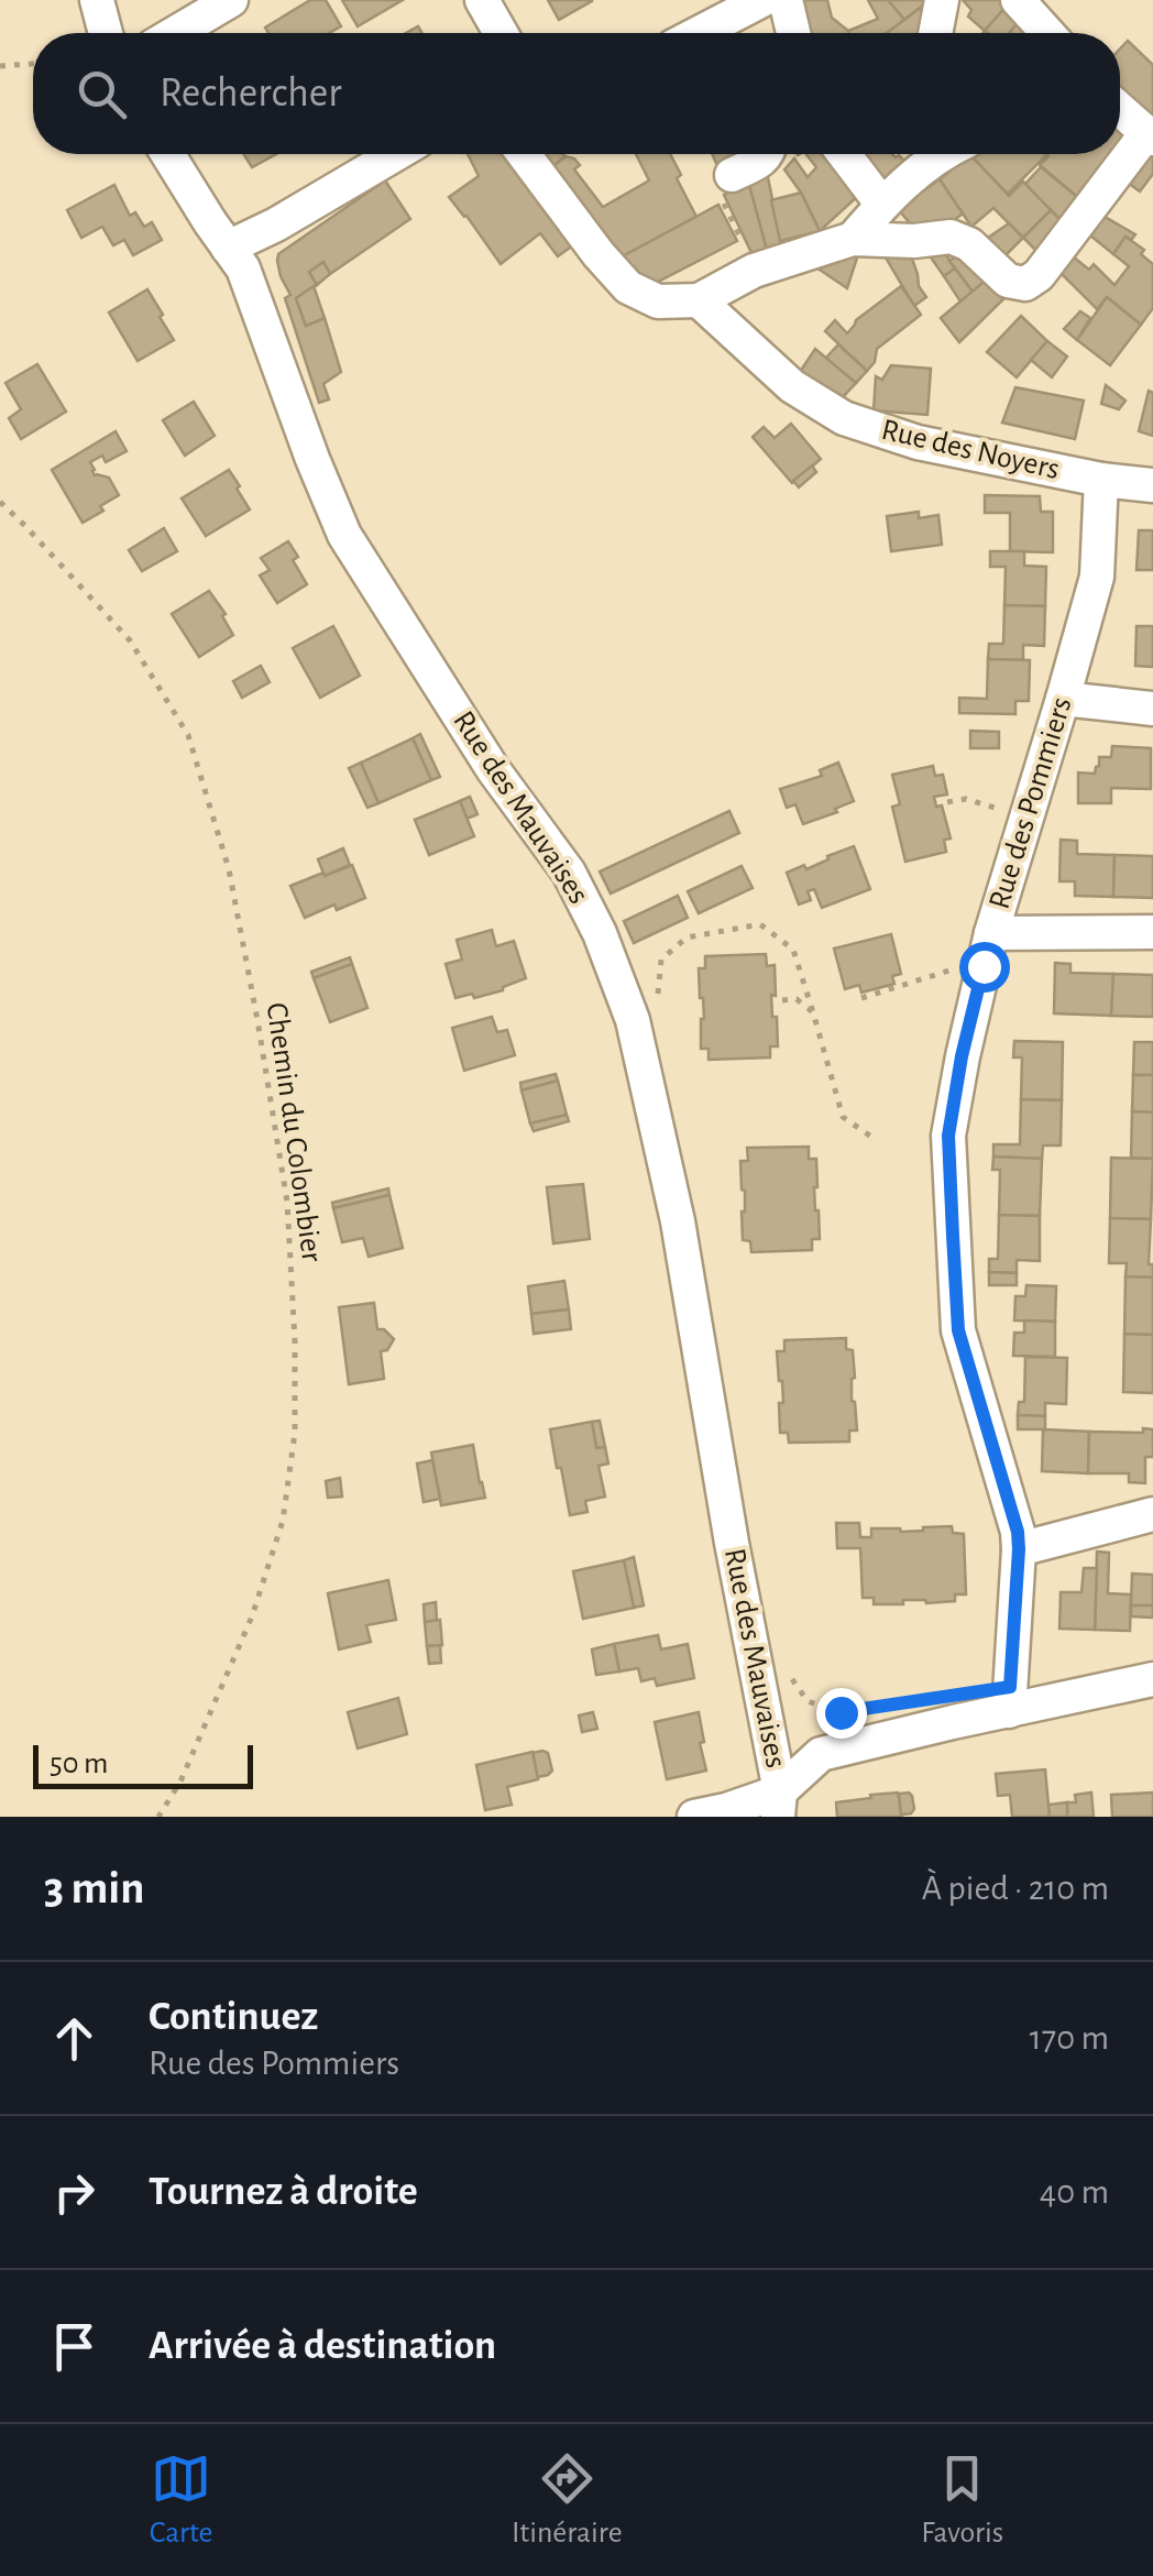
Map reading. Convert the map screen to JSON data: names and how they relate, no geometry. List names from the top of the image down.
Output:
{
  "streets": {
    "street": ["Rue des Noyers", "Rue des Pommiers", "Rue des Mauvaises"],
    "path": ["Chemin du Colombier"]
  },
  "crossings": [
    ["Rue des Noyers", "Rue des Pommiers"]
  ],
  "scale_bar": "50 m",
  "page": {
    "search": "Rechercher",
    "scale": "50 m",
    "heading": ["3 min", "À pied · 210 m"],
    "list": [
      ["Continuez", "Rue des Pommiers", "170 m"],
      ["Tournez à droite", "40 m"],
      "Arrivée à destination"
    ],
    "nav": ["Carte", "Itinéraire", "Favoris"]
  }
}
